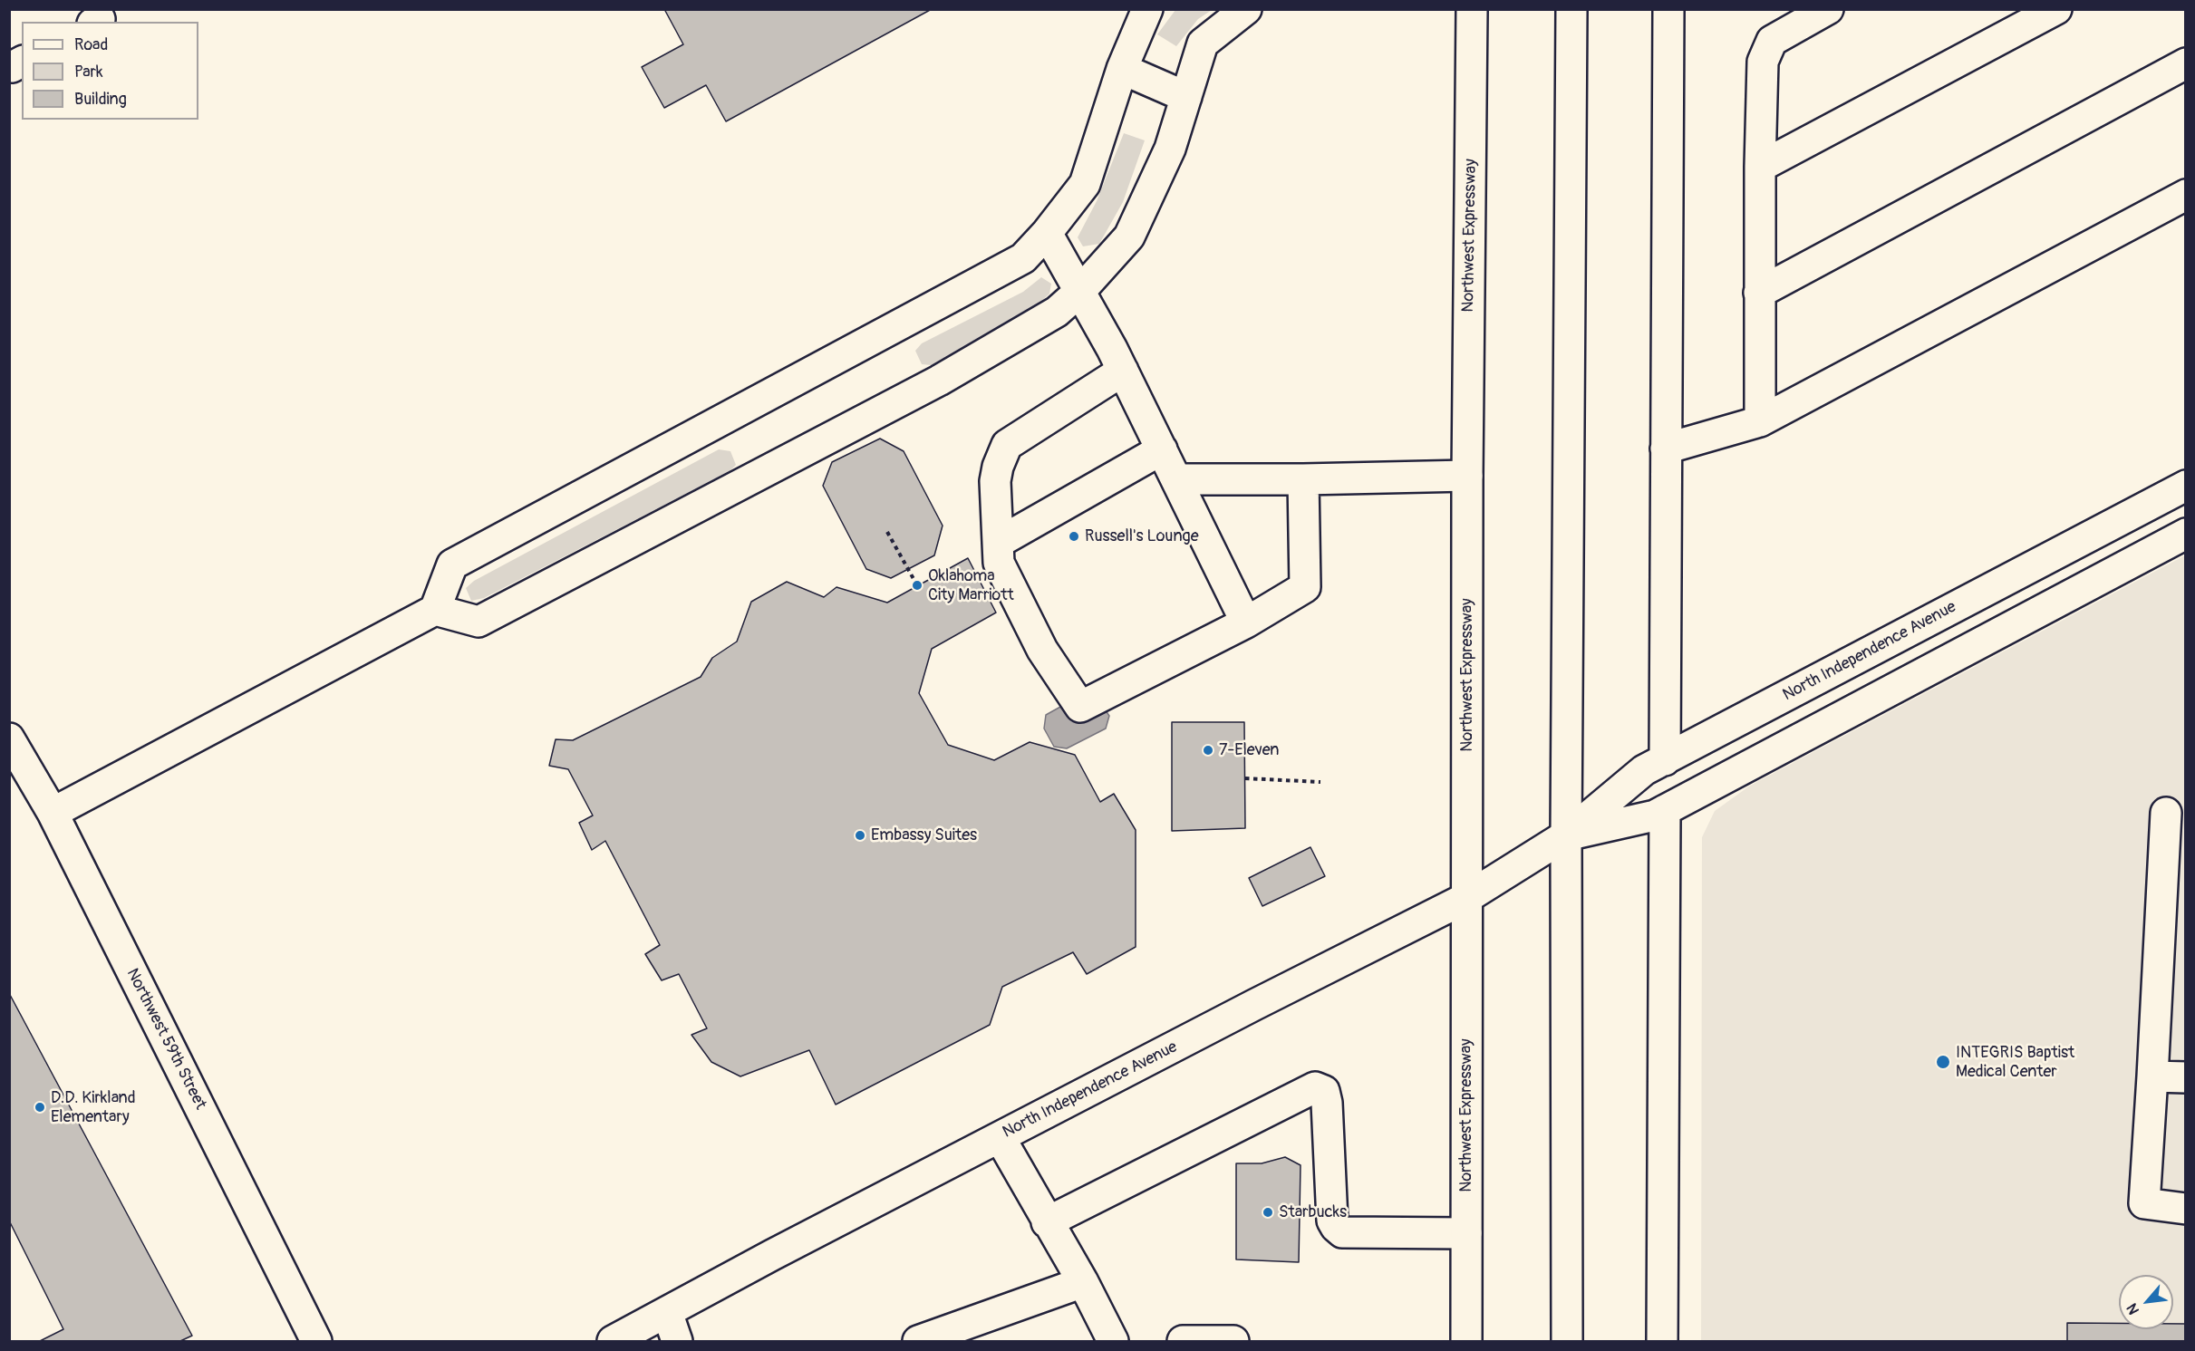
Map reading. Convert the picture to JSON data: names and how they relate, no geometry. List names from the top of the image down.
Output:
{
  "streets": {
    "main road": ["Northwest Expressway", "North Independence Avenue", "Northwest 59th Street"]
  },
  "crossings": [
    ["Northwest Expressway", "North Independence Avenue"]
  ],
  "places": [
    "Russell's Lounge",
    "Oklahoma City Marriott",
    "7-Eleven",
    "Embassy Suites",
    "INTEGRIS Baptist Medical Center",
    "D.D. Kirkland Elementary",
    "Starbucks"
  ],
  "legend": ["Road", "Park", "Building"],
  "north": "bottom left"
}
